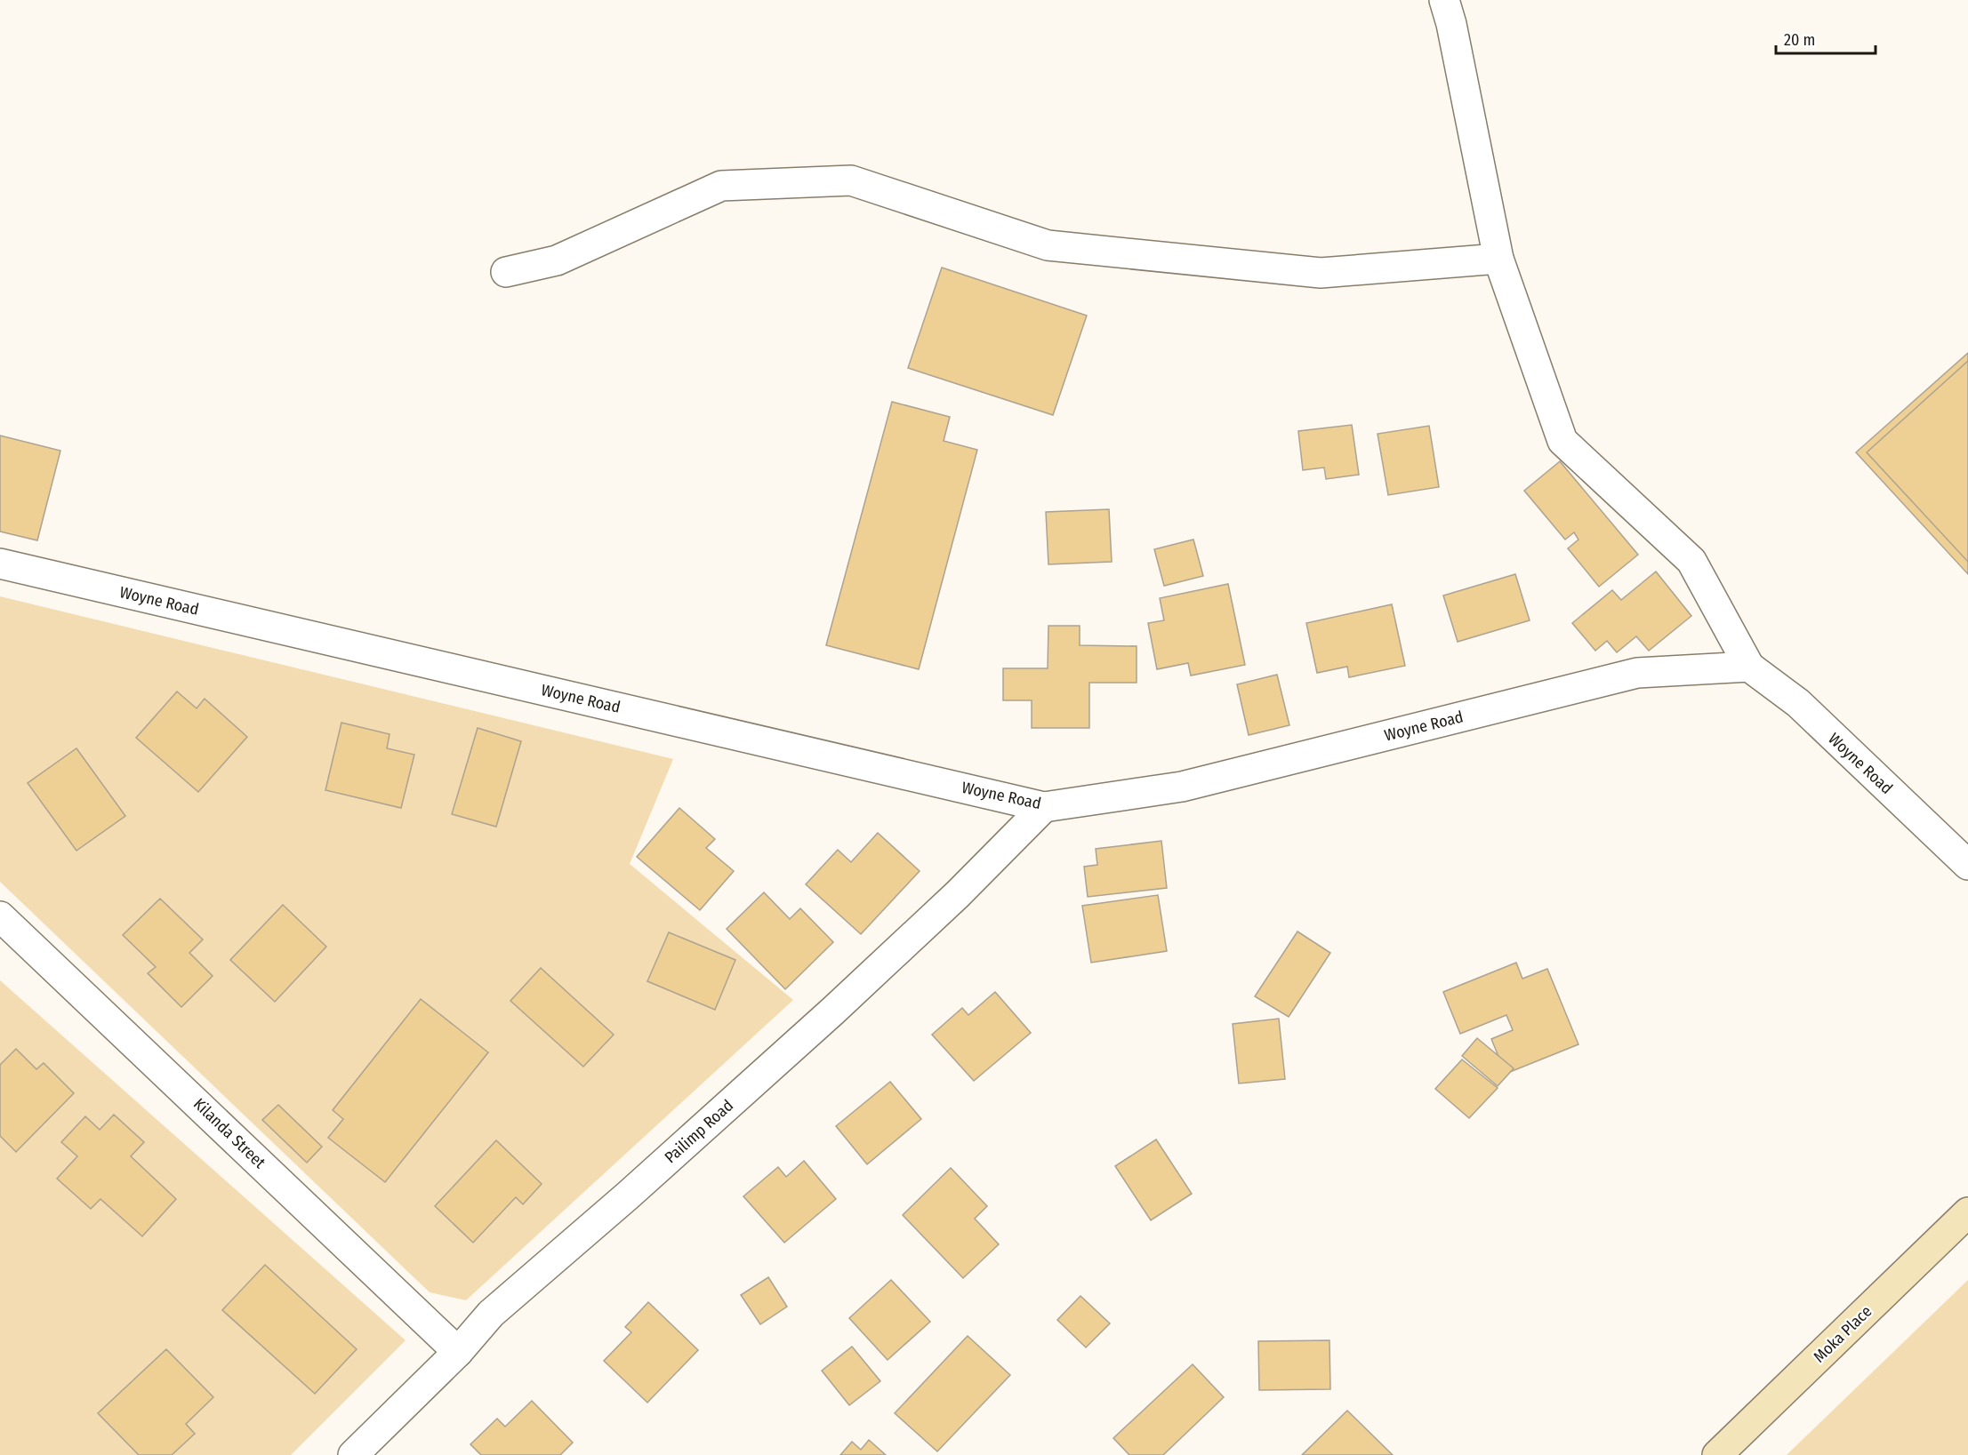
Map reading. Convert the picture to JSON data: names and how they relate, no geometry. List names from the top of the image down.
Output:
{
  "streets": {
    "street": [
      "Woyne Road",
      "Pailimp Road",
      "Kilanda Street",
      "Moka Place"
    ]
  },
  "crossings": [
    ["Woyne Road", "Pailimp Road"],
    ["Pailimp Road", "Kilanda Street"]
  ],
  "scale_bar": "20 m"
}
